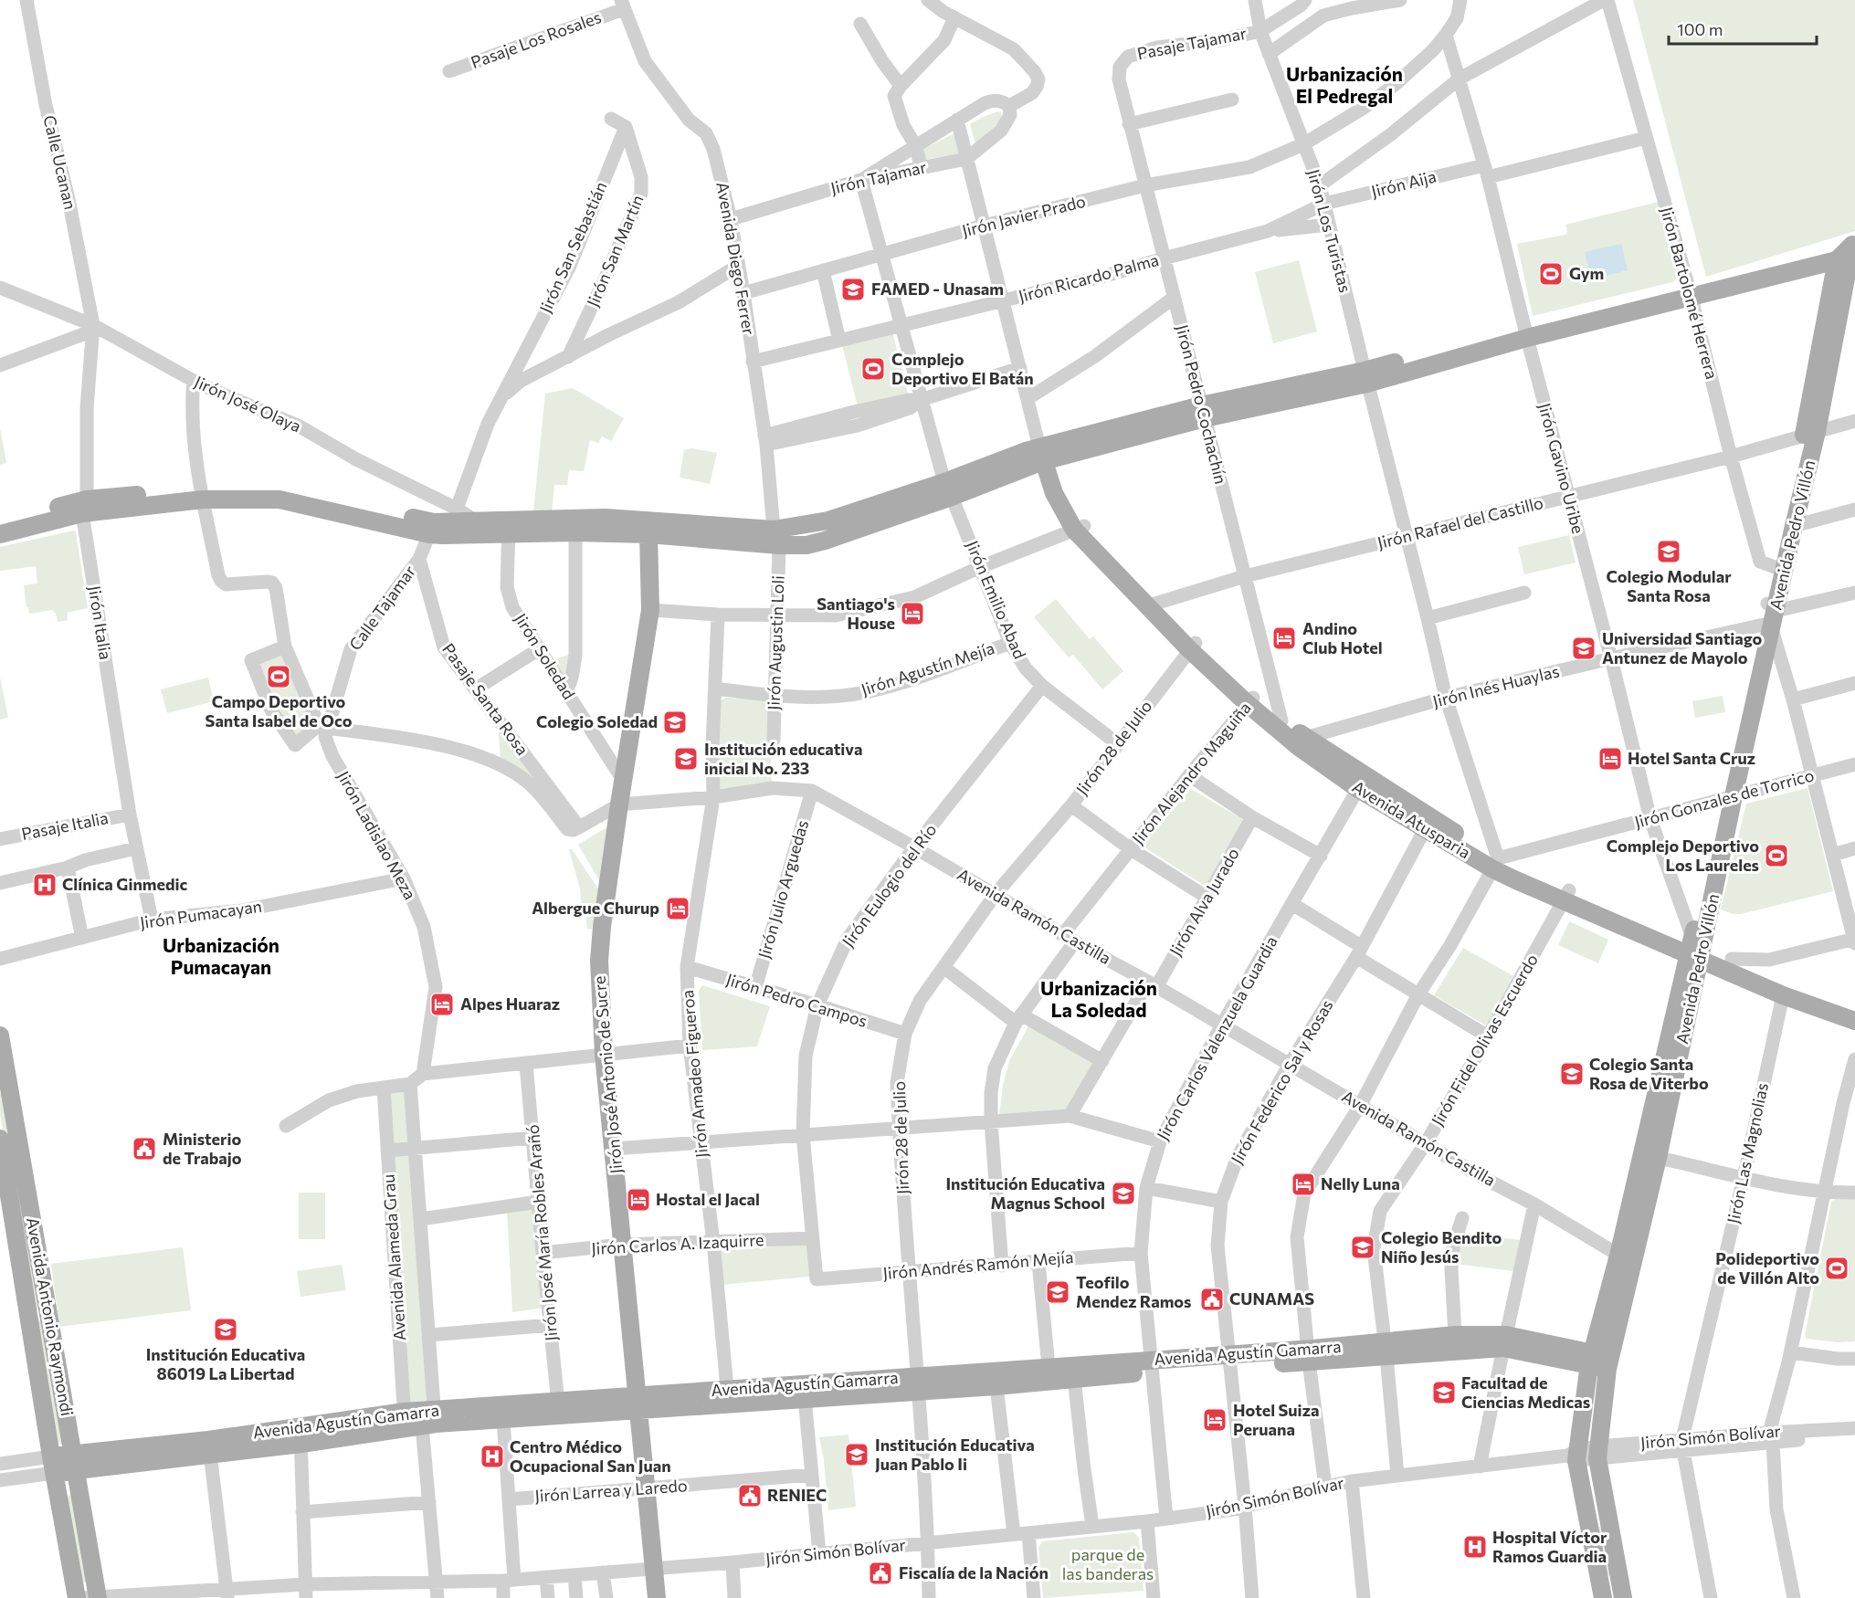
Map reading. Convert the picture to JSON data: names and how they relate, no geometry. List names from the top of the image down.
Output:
{
  "streets": {
    "main road": [
      "Avenida Pedro Villón",
      "Avenida Atusparia",
      "Jirón José Antonio de Sucre",
      "Avenida Antonio Raymondi",
      "Avenida Agustín Gamarra"
    ],
    "street": [
      "Pasaje Los Rosales",
      "Pasaje Tajamar",
      "Calle Ucanan",
      "Jirón Tajamar",
      "Jirón Aija",
      "Jirón Javier Prado",
      "Jirón Los Turistas",
      "Jirón San Sebastián",
      "Jirón San Martín",
      "Avenida Diego Ferrer",
      "Jirón Ricardo Palma",
      "Jirón Bartolomé Herrera",
      "Jirón José Olaya",
      "Jirón Pedro Cochachín",
      "Jirón Gavino Uribe",
      "Jirón Rafael del Castillo",
      "Jirón Emilio Abad",
      "Calle Tajamar",
      "Jirón Italia",
      "Jirón Augustin Loli",
      "Jirón Soledad",
      "Jirón Agustín Mejía",
      "Jirón Inés Huaylas",
      "Pasaje Santa Rosa",
      "Jirón 28 de Julio",
      "Jirón Alejandro Maguiña",
      "Jirón Gonzales de Torrico",
      "Pasaje Italia",
      "Jirón Ladislao Meza",
      "Jirón Eulogio del Río",
      "Jirón Julio Arguedas",
      "Jirón Alva Jurado",
      "Jirón Pumacayan",
      "Avenida Ramón Castilla",
      "Jirón Pedro Campos",
      "Jirón Carlos Valenzuela Guardia",
      "Jirón Fidel Olivas Escuerdo",
      "Jirón Amadeo Figueroa",
      "Jirón Federico Sal y Rosas",
      "Jirón Las Magnolias",
      "Jirón José María Robles Arañó",
      "Jirón Carlos A. Izaquirre",
      "Avenida Alameda Grau",
      "Jirón Andrés Ramón Mejía",
      "Jirón Simón Bolívar",
      "Jirón Larrea y Laredo"
    ]
  },
  "crossings": [
    ["Pasaje Los Rosales", "Avenida Diego Ferrer"],
    ["Pasaje Tajamar", "Jirón Los Turistas"],
    ["Pasaje Tajamar", "Jirón Pedro Cochachín"],
    ["Calle Ucanan", "Jirón José Olaya"],
    ["Calle Ucanan", "Jirón Italia"],
    ["Jirón Tajamar", "Avenida Diego Ferrer"],
    ["Jirón Tajamar", "Jirón Emilio Abad"],
    ["Jirón Aija", "Jirón Los Turistas"],
    ["Jirón Aija", "Jirón Ricardo Palma"],
    ["Jirón Aija", "Jirón Bartolomé Herrera"],
    ["Jirón Aija", "Jirón Gavino Uribe"],
    ["Jirón Javier Prado", "Jirón Los Turistas"],
    ["Jirón Javier Prado", "Avenida Diego Ferrer"],
    ["Jirón Javier Prado", "Jirón Pedro Cochachín"],
    ["Jirón Javier Prado", "Jirón Gavino Uribe"],
    ["Jirón Javier Prado", "Jirón Emilio Abad"],
    ["Jirón Los Turistas", "Jirón Ricardo Palma"],
    ["Jirón Los Turistas", "Jirón Rafael del Castillo"],
    ["Jirón Los Turistas", "Jirón Inés Huaylas"],
    ["Jirón Los Turistas", "Jirón Gonzales de Torrico"],
    ["Jirón Los Turistas", "Avenida Atusparia"],
    ["Jirón San Sebastián", "Jirón San Martín"],
    ["Avenida Diego Ferrer", "Jirón Ricardo Palma"],
    ["Avenida Diego Ferrer", "Jirón Augustin Loli"],
    ["Jirón Ricardo Palma", "Jirón Pedro Cochachín"],
    ["Jirón Ricardo Palma", "Jirón Emilio Abad"],
    ["Jirón Bartolomé Herrera", "Jirón Rafael del Castillo"],
    ["Jirón Bartolomé Herrera", "Avenida Pedro Villón"],
    ["Jirón José Olaya", "Jirón Italia"],
    ["Jirón José Olaya", "Jirón Ladislao Meza"],
    ["Jirón Pedro Cochachín", "Jirón Rafael del Castillo"],
    ["Jirón Pedro Cochachín", "Avenida Atusparia"],
    ["Jirón Gavino Uribe", "Jirón Rafael del Castillo"],
    ["Jirón Gavino Uribe", "Avenida Pedro Villón"],
    ["Jirón Gavino Uribe", "Jirón Inés Huaylas"],
    ["Jirón Gavino Uribe", "Jirón Gonzales de Torrico"],
    ["Jirón Gavino Uribe", "Avenida Atusparia"],
    ["Jirón Rafael del Castillo", "Avenida Pedro Villón"],
    ["Jirón Rafael del Castillo", "Avenida Atusparia"],
    ["Avenida Pedro Villón", "Jirón Inés Huaylas"],
    ["Avenida Pedro Villón", "Jirón Gonzales de Torrico"],
    ["Avenida Pedro Villón", "Avenida Atusparia"],
    ["Avenida Pedro Villón", "Avenida Ramón Castilla"],
    ["Avenida Pedro Villón", "Avenida Agustín Gamarra"],
    ["Avenida Pedro Villón", "Jirón Simón Bolívar"],
    ["Jirón Emilio Abad", "Jirón Agustín Mejía"],
    ["Jirón Emilio Abad", "Jirón 28 de Julio"],
    ["Jirón Emilio Abad", "Jirón Eulogio del Río"],
    ["Calle Tajamar", "Pasaje Santa Rosa"],
    ["Calle Tajamar", "Jirón Ladislao Meza"],
    ["Jirón Italia", "Pasaje Italia"],
    ["Jirón Italia", "Jirón Pumacayan"],
    ["Jirón Augustin Loli", "Jirón Agustín Mejía"],
    ["Jirón Soledad", "Jirón José Antonio de Sucre"],
    ["Jirón Agustín Mejía", "Jirón Amadeo Figueroa"],
    ["Jirón Inés Huaylas", "Avenida Atusparia"],
    ["Pasaje Santa Rosa", "Avenida Ramón Castilla"],
    ["Jirón 28 de Julio", "Avenida Atusparia"],
    ["Jirón 28 de Julio", "Avenida Ramón Castilla"],
    ["Jirón 28 de Julio", "Jirón Pedro Campos"],
    ["Jirón 28 de Julio", "Jirón Andrés Ramón Mejía"],
    ["Jirón 28 de Julio", "Avenida Agustín Gamarra"],
    ["Jirón 28 de Julio", "Jirón Simón Bolívar"],
    ["Jirón Alejandro Maguiña", "Avenida Atusparia"],
    ["Jirón Alejandro Maguiña", "Avenida Ramón Castilla"],
    ["Jirón Alejandro Maguiña", "Jirón Andrés Ramón Mejía"],
    ["Jirón Gonzales de Torrico", "Avenida Atusparia"],
    ["Avenida Atusparia", "Jirón Carlos Valenzuela Guardia"],
    ["Avenida Atusparia", "Jirón Fidel Olivas Escuerdo"],
    ["Avenida Atusparia", "Jirón Federico Sal y Rosas"],
    ["Avenida Atusparia", "Jirón Las Magnolias"],
    ["Jirón Ladislao Meza", "Jirón Pumacayan"],
    ["Jirón Eulogio del Río", "Avenida Ramón Castilla"],
    ["Jirón Eulogio del Río", "Jirón Pedro Campos"],
    ["Jirón Eulogio del Río", "Jirón Carlos A. Izaquirre"],
    ["Jirón Eulogio del Río", "Jirón Andrés Ramón Mejía"],
    ["Jirón Julio Arguedas", "Avenida Ramón Castilla"],
    ["Jirón Julio Arguedas", "Jirón Pedro Campos"],
    ["Jirón Alva Jurado", "Avenida Ramón Castilla"],
    ["Avenida Ramón Castilla", "Jirón Carlos Valenzuela Guardia"],
    ["Avenida Ramón Castilla", "Jirón Fidel Olivas Escuerdo"],
    ["Avenida Ramón Castilla", "Jirón Amadeo Figueroa"],
    ["Avenida Ramón Castilla", "Jirón José Antonio de Sucre"],
    ["Avenida Ramón Castilla", "Jirón Federico Sal y Rosas"],
    ["Jirón Pedro Campos", "Jirón Amadeo Figueroa"],
    ["Jirón Carlos Valenzuela Guardia", "Jirón Andrés Ramón Mejía"],
    ["Jirón Carlos Valenzuela Guardia", "Avenida Agustín Gamarra"],
    ["Jirón Carlos Valenzuela Guardia", "Jirón Simón Bolívar"],
    ["Jirón Fidel Olivas Escuerdo", "Avenida Agustín Gamarra"],
    ["Jirón Fidel Olivas Escuerdo", "Jirón Simón Bolívar"],
    ["Jirón Amadeo Figueroa", "Jirón Carlos A. Izaquirre"],
    ["Jirón Amadeo Figueroa", "Avenida Agustín Gamarra"],
    ["Jirón José Antonio de Sucre", "Jirón Carlos A. Izaquirre"],
    ["Jirón José Antonio de Sucre", "Avenida Agustín Gamarra"],
    ["Jirón José Antonio de Sucre", "Jirón Simón Bolívar"],
    ["Jirón José Antonio de Sucre", "Jirón Larrea y Laredo"],
    ["Jirón Federico Sal y Rosas", "Avenida Agustín Gamarra"],
    ["Jirón Federico Sal y Rosas", "Jirón Simón Bolívar"],
    ["Jirón Las Magnolias", "Jirón Simón Bolívar"],
    ["Jirón José María Robles Arañó", "Jirón Carlos A. Izaquirre"],
    ["Jirón José María Robles Arañó", "Avenida Agustín Gamarra"],
    ["Avenida Alameda Grau", "Avenida Agustín Gamarra"],
    ["Avenida Antonio Raymondi", "Avenida Agustín Gamarra"],
    ["Avenida Antonio Raymondi", "Jirón Simón Bolívar"]
  ],
  "districts": ["Urbanización El Pedregal", "Urbanización Pumacayan", "Urbanización La Soledad"],
  "parks": ["parque de las banderas"],
  "places": {
    "sports": [
      "Gym",
      "Complejo Deportivo El Batán",
      "Campo Deportivo Santa Isabel de Oco",
      "Complejo Deportivo Los Laureles",
      "Polideportivo de Villón Alto"
    ],
    "school or university": [
      "FAMED - Unasam",
      "Colegio Modular Santa Rosa",
      "Universidad Santiago Antunez de Mayolo",
      "Colegio Soledad",
      "Institución educativa inicial No. 233",
      "Colegio Santa Rosa de Viterbo",
      "Institución Educativa Magnus School",
      "Colegio Bendito Niño Jesús",
      "Teofilo Mendez Ramos",
      "Institución Educativa 86019 La Libertad",
      "Facultad de Ciencias Medicas",
      "Institución Educativa Juan Pablo Ii"
    ],
    "hotel": [
      "Santiago's House",
      "Andino Club Hotel",
      "Hotel Santa Cruz",
      "Albergue Churup",
      "Alpes Huaraz",
      "Nelly Luna",
      "Hostal el Jacal",
      "Hotel Suiza Peruana"
    ],
    "hospital": ["Clínica Ginmedic", "Centro Médico Ocupacional San Juan", "Hospital Víctor Ramos Guardia"],
    "public building": [
      "Ministerio de Trabajo",
      "CUNAMAS",
      "RENIEC",
      "Fiscalía de la Nación"
    ]
  },
  "scale_bar": "100 m"
}
